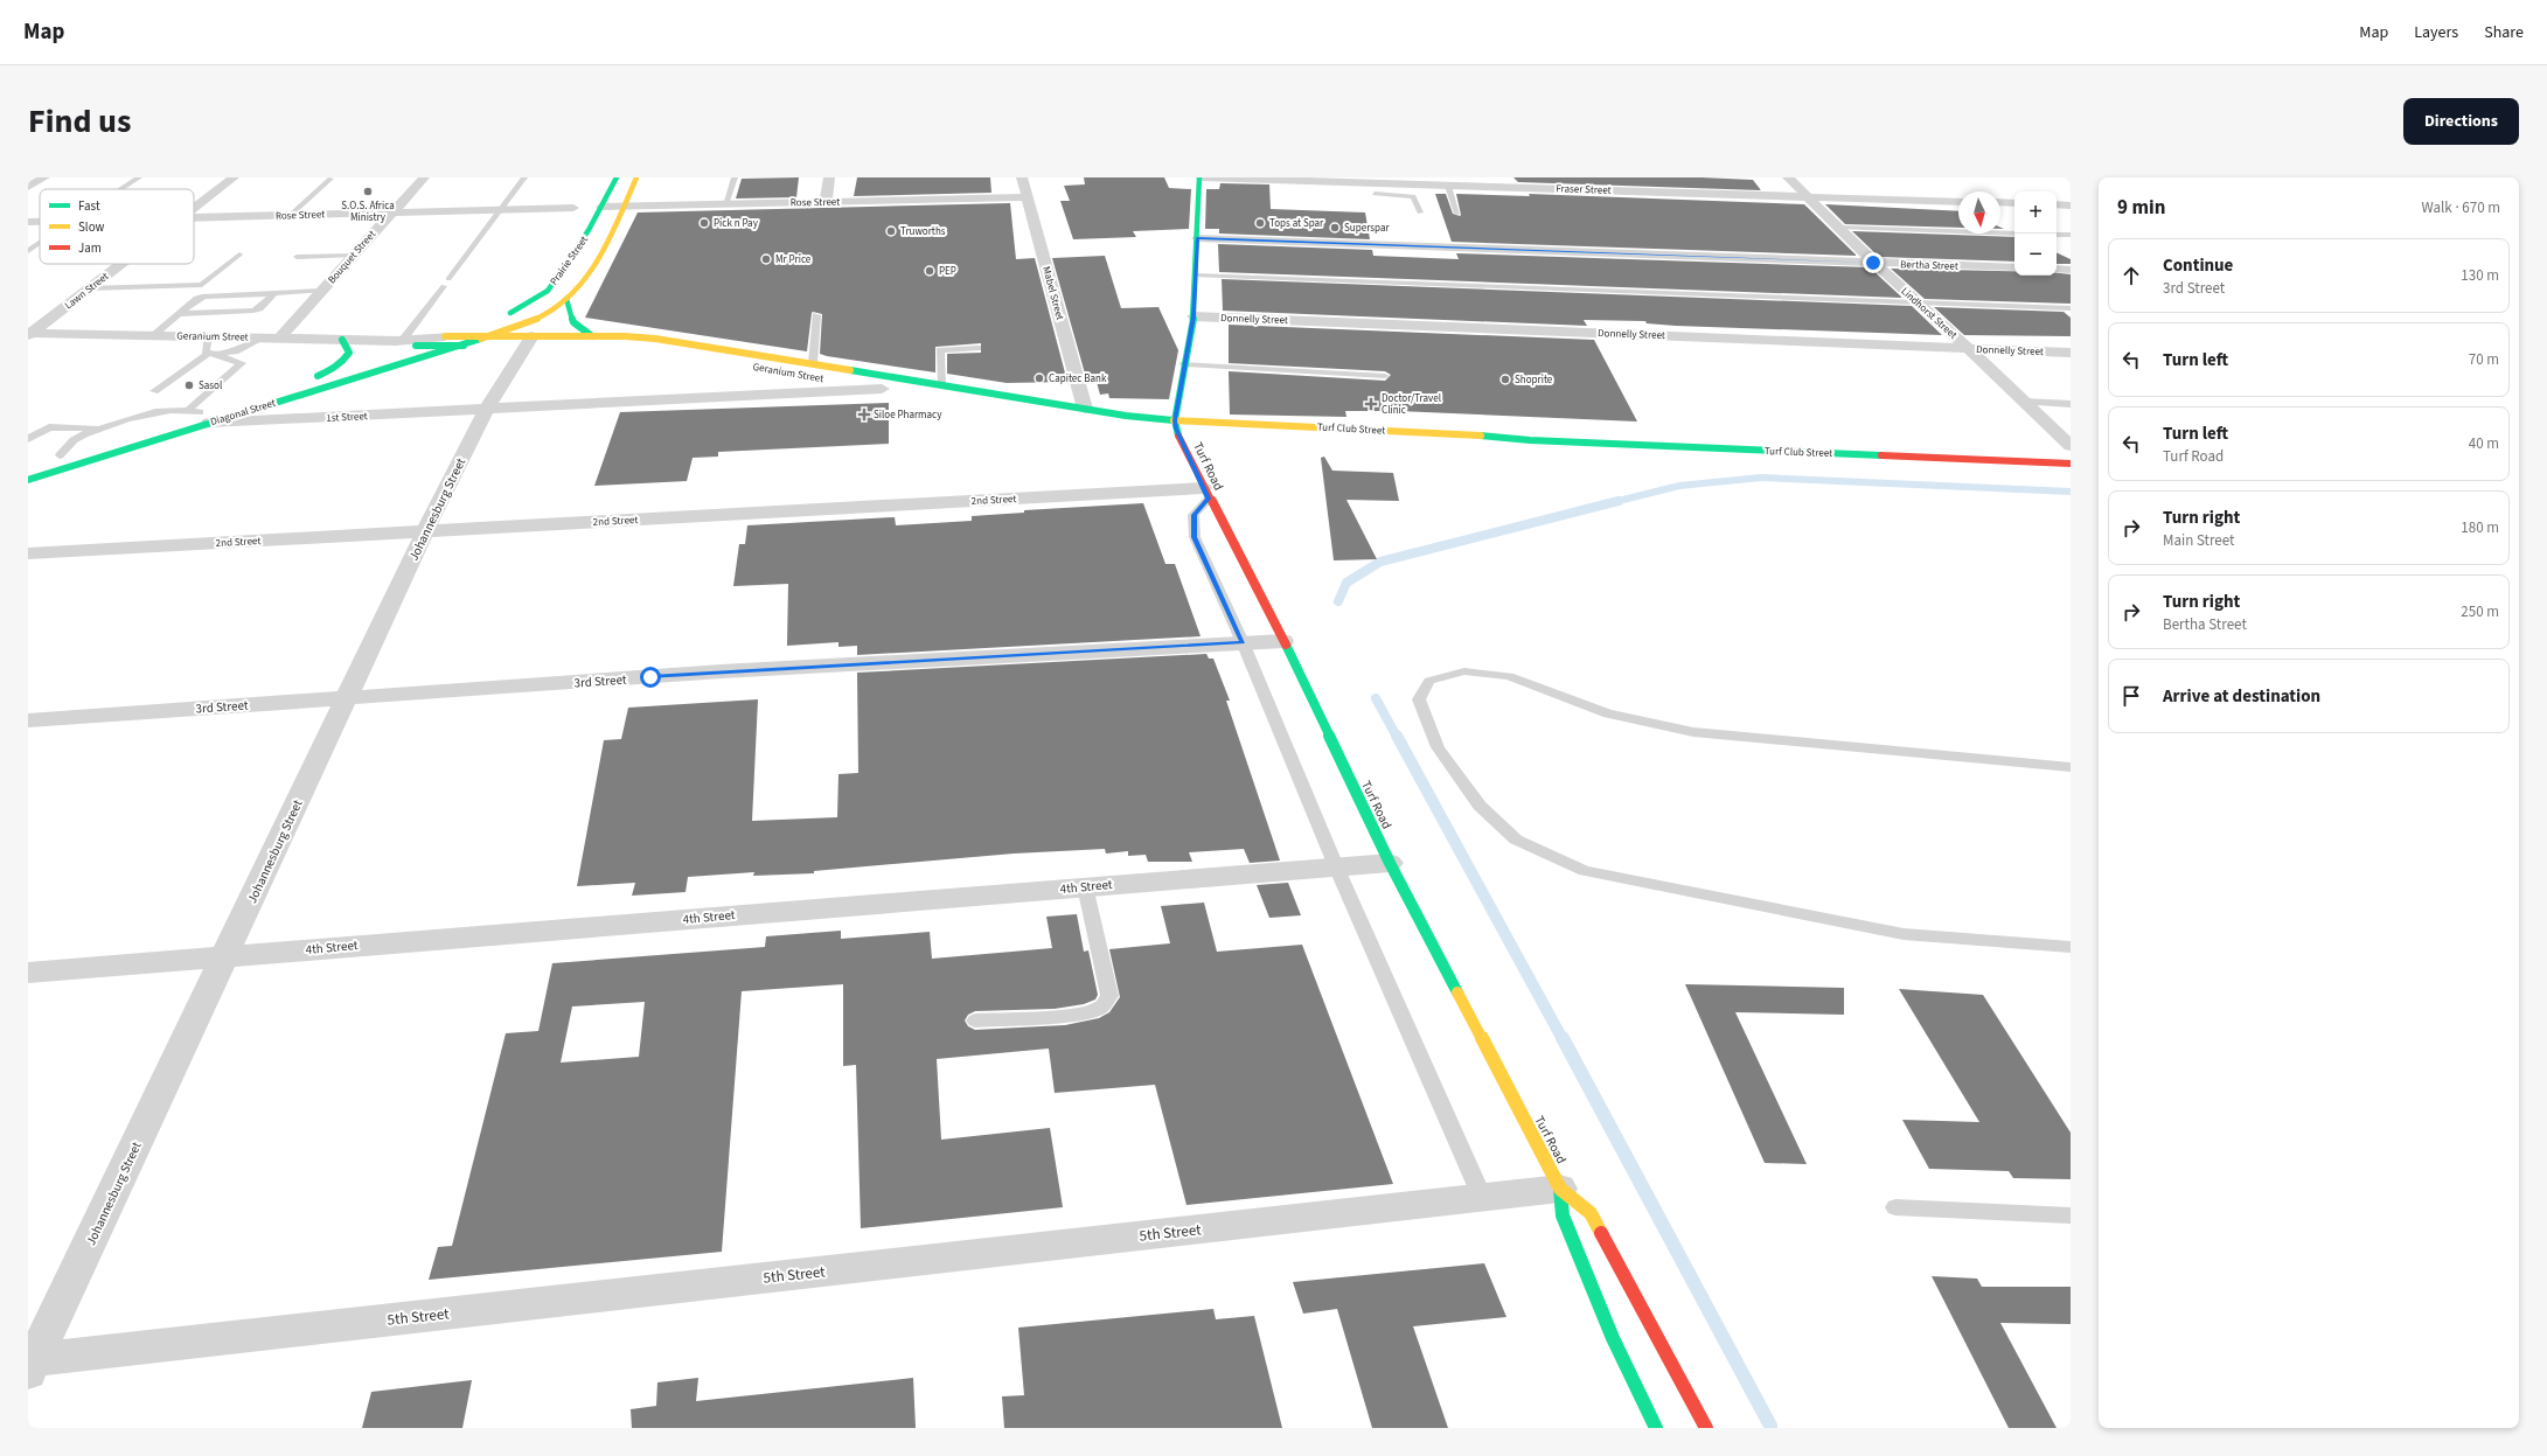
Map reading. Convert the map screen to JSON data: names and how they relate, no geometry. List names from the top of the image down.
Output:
{
  "streets": {
    "main road": [
      "Prairie Street",
      "Geranium Street",
      "Diagonal Street",
      "Turf Club Street",
      "Turf Road"
    ],
    "street": [
      "Fraser Street",
      "Rose Street",
      "Bouquet Street",
      "Bertha Street",
      "Lawn Street",
      "Mabel Street",
      "Lindhorst Street",
      "Donnelly Street",
      "1st Street",
      "2nd Street",
      "Johannesburg Street",
      "3rd Street",
      "4th Street",
      "5th Street"
    ]
  },
  "crossings": [
    ["Fraser Street", "Lindhorst Street"],
    ["Rose Street", "Bouquet Street"],
    ["Rose Street", "Prairie Street"],
    ["Rose Street", "Mabel Street"],
    ["Bouquet Street", "Geranium Street"],
    ["Prairie Street", "Geranium Street"],
    ["Prairie Street", "Diagonal Street"],
    ["Bertha Street", "Lindhorst Street"],
    ["Lawn Street", "Geranium Street"],
    ["Mabel Street", "Geranium Street"],
    ["Lindhorst Street", "Donnelly Street"],
    ["Geranium Street", "Diagonal Street"],
    ["Geranium Street", "1st Street"],
    ["Geranium Street", "Turf Club Street"],
    ["Geranium Street", "Turf Road"],
    ["Geranium Street", "Johannesburg Street"],
    ["Diagonal Street", "1st Street"],
    ["1st Street", "Johannesburg Street"],
    ["Turf Club Street", "Turf Road"],
    ["Turf Road", "2nd Street"],
    ["Turf Road", "3rd Street"],
    ["Turf Road", "4th Street"],
    ["Turf Road", "5th Street"],
    ["2nd Street", "Johannesburg Street"],
    ["Johannesburg Street", "3rd Street"],
    ["Johannesburg Street", "4th Street"],
    ["Johannesburg Street", "5th Street"]
  ],
  "places": {
    "other": [
      "S.O.S. Africa Ministry",
      "Pick n Pay",
      "Tops at Spar",
      "Superspar",
      "Truworths",
      "Mr Price",
      "PEP",
      "Capitec Bank",
      "Shoprite",
      "Sasol"
    ],
    "health": ["Doctor/Travel Clinic", "Siloe Pharmacy"]
  },
  "legend": ["Fast", "Slow", "Jam"],
  "north": "bottom",
  "page": {
    "header": "Map",
    "nav": ["Map", "Layers", "Share"],
    "title": "Find us",
    "buttons": "Directions",
    "heading": ["9 min", "Walk · 670 m"],
    "map_buttons": ["+", "−"],
    "list": [
      ["Continue", "3rd Street", "130 m"],
      ["Turn left", "70 m"],
      ["Turn left", "Turf Road", "40 m"],
      ["Turn right", "Main Street", "180 m"],
      ["Turn right", "Bertha Street", "250 m"],
      "Arrive at destination"
    ]
  }
}
